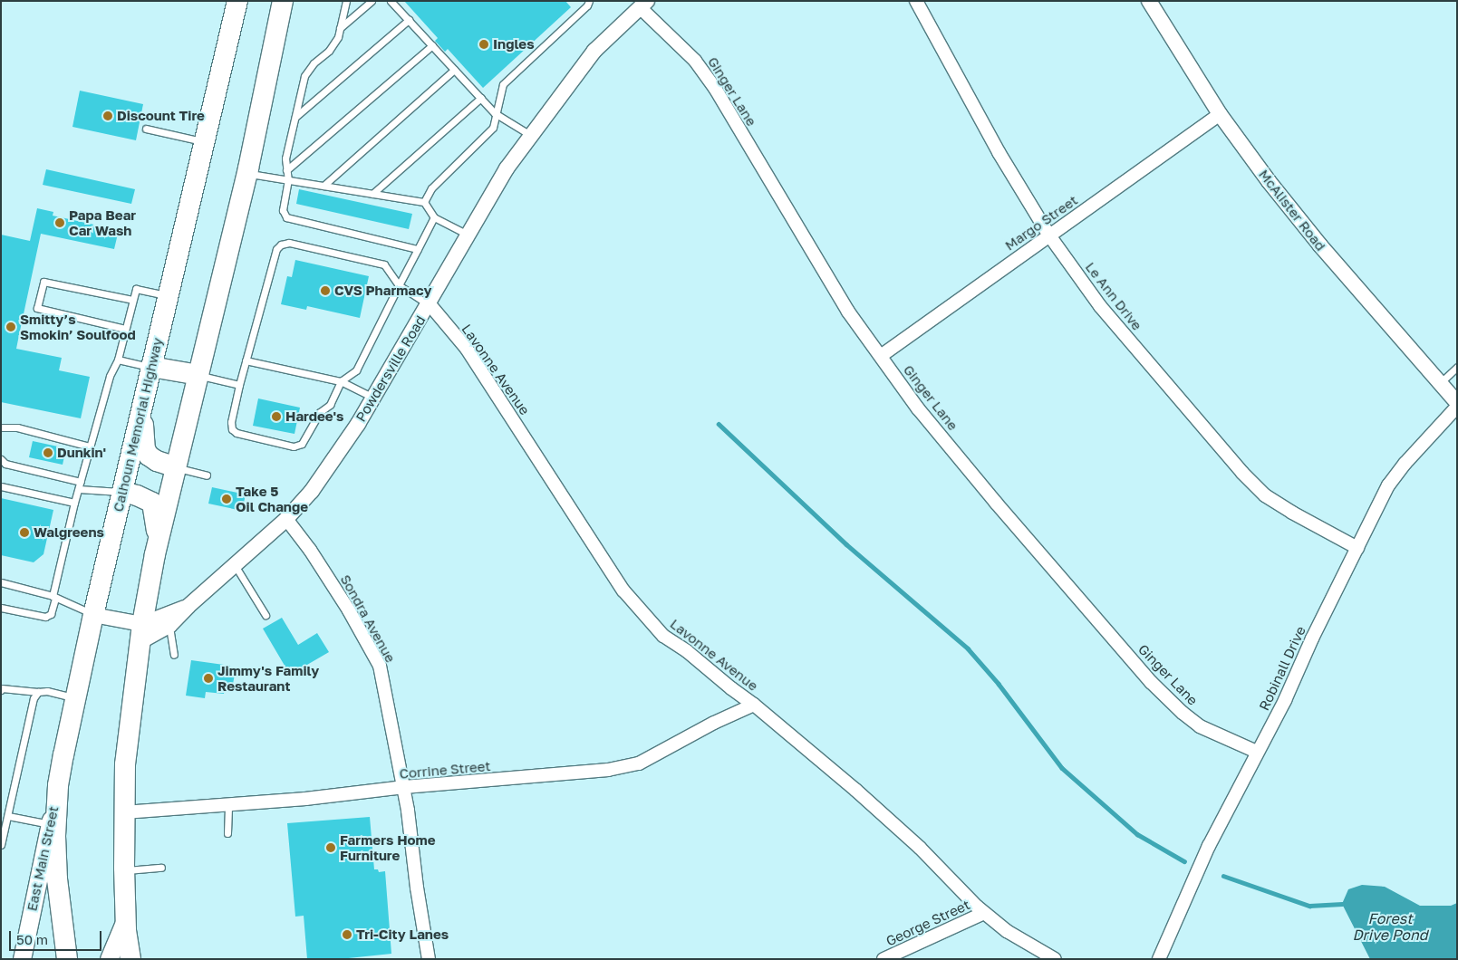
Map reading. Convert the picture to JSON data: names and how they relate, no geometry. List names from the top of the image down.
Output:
{
  "streets": {
    "highway": ["Calhoun Memorial Highway"],
    "main road": ["East Main Street"],
    "street": [
      "Ginger Lane",
      "McAlister Road",
      "Margo Street",
      "Le Ann Drive",
      "Powdersville Road",
      "Lavonne Avenue",
      "Sondra Avenue",
      "Robinall Drive",
      "Corrine Street",
      "George Street"
    ]
  },
  "crossings": [
    ["Ginger Lane", "Margo Street"],
    ["Ginger Lane", "Powdersville Road"],
    ["Ginger Lane", "Robinall Drive"],
    ["McAlister Road", "Margo Street"],
    ["Margo Street", "Le Ann Drive"],
    ["Le Ann Drive", "Robinall Drive"],
    ["Powdersville Road", "Lavonne Avenue"],
    ["Powdersville Road", "Calhoun Memorial Highway"],
    ["Powdersville Road", "Sondra Avenue"],
    ["Lavonne Avenue", "Corrine Street"],
    ["Lavonne Avenue", "George Street"],
    ["Calhoun Memorial Highway", "East Main Street"],
    ["Sondra Avenue", "Corrine Street"]
  ],
  "water": ["Forest Drive Pond"],
  "places": [
    "Ingles",
    "Discount Tire",
    "Papa Bear Car Wash",
    "CVS Pharmacy",
    "Smitty’s Smokin’ Soulfood",
    "Hardee's",
    "Dunkin'",
    "Take 5 Oil Change",
    "Walgreens",
    "Jimmy's Family Restaurant",
    "Farmers Home Furniture",
    "Tri-City Lanes"
  ],
  "scale_bar": "50 m"
}
